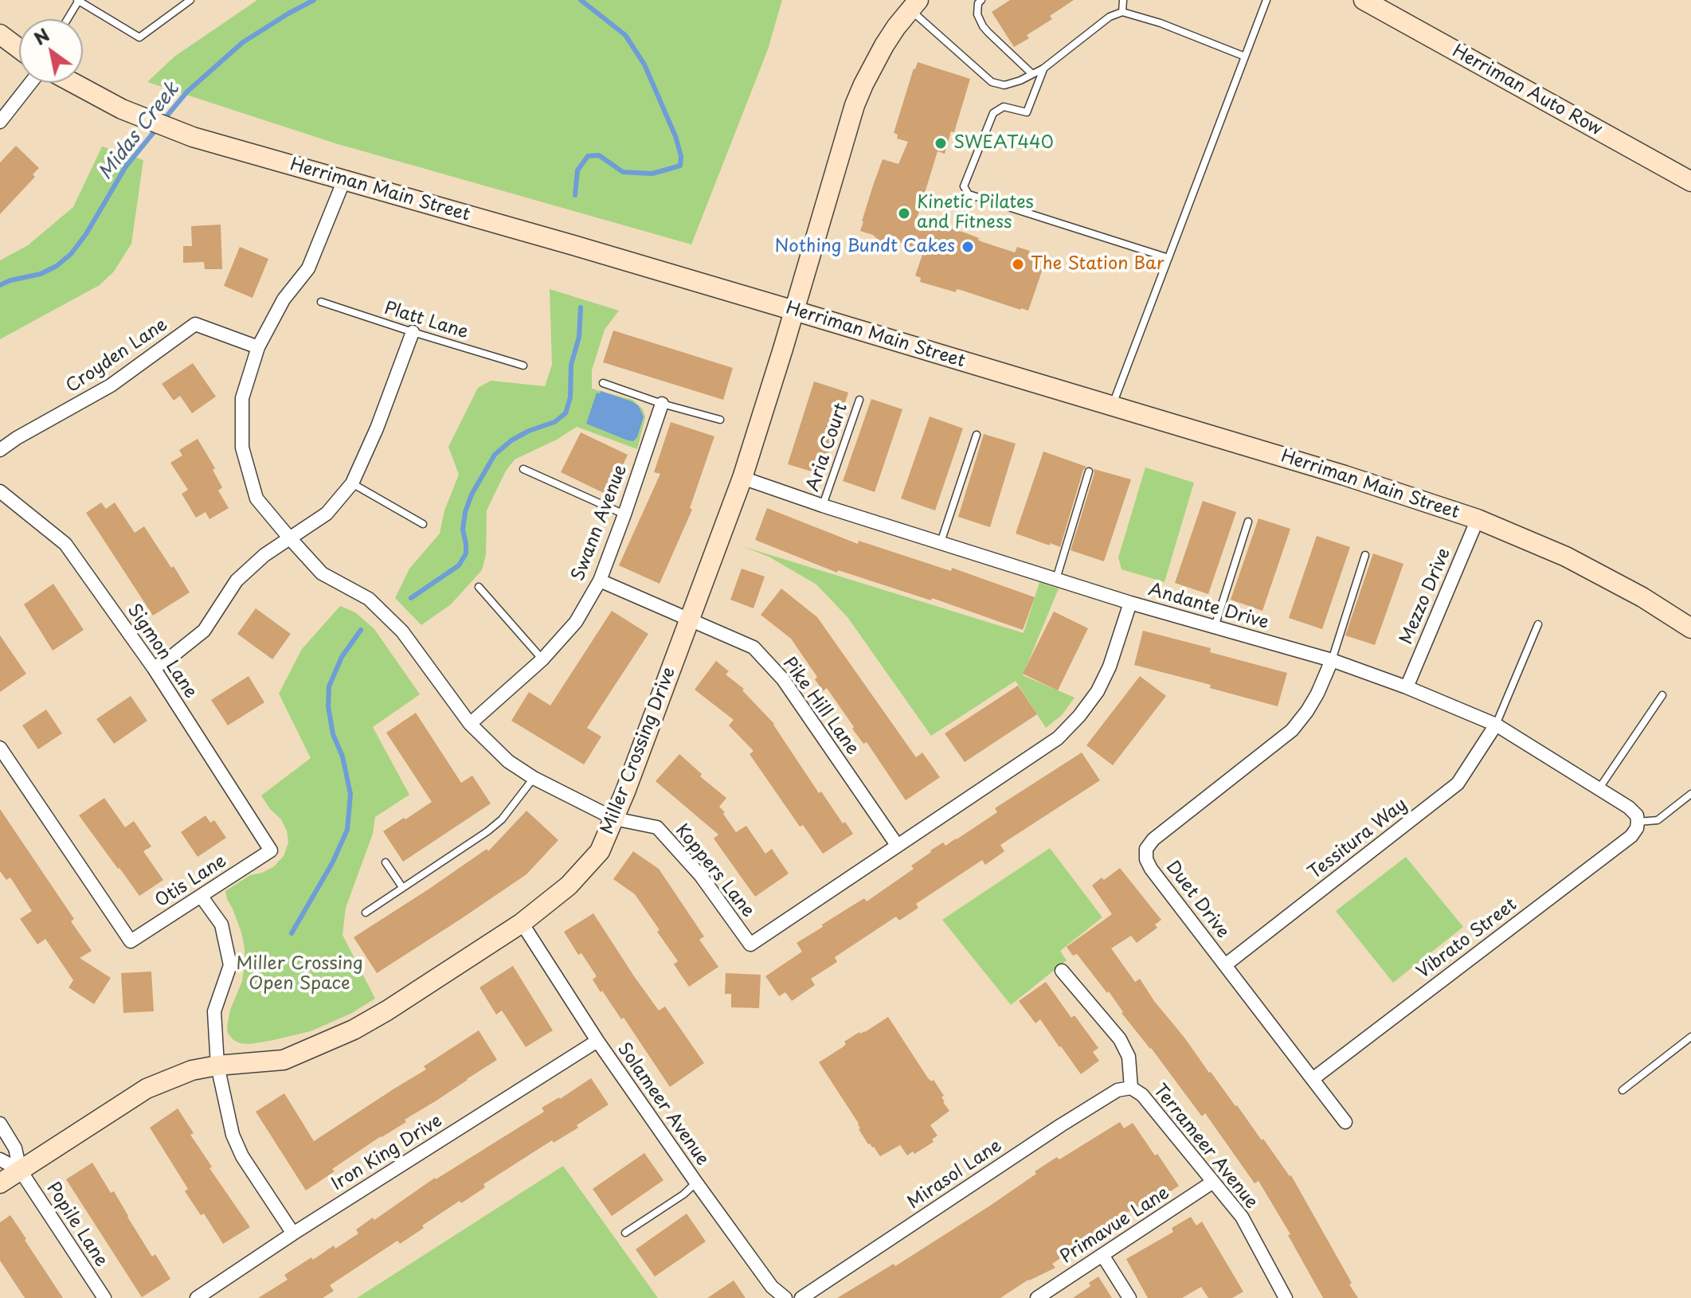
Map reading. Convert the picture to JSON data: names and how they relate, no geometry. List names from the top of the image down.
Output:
{
  "streets": {
    "street": [
      "Herriman Auto Row",
      "Herriman Main Street",
      "Croyden Lane",
      "Swann Avenue",
      "Mezzo Drive",
      "Andante Drive",
      "Sigmon Lane",
      "Pike Hill Lane",
      "Miller Crossing Drive",
      "Tessitura Way",
      "Koppers Lane",
      "Otis Lane",
      "Duet Drive",
      "Vibrato Street",
      "Solameer Avenue",
      "Terrameer Avenue",
      "Iron King Drive",
      "Mirasol Lane",
      "Popile Lane",
      "Primavue Lane"
    ],
    "lane": ["Platt Lane", "Aria Court"]
  },
  "crossings": [
    ["Herriman Main Street", "Mezzo Drive"],
    ["Herriman Main Street", "Miller Crossing Drive"],
    ["Herriman Main Street", "Koppers Lane"],
    ["Croyden Lane", "Koppers Lane"],
    ["Aria Court", "Andante Drive"],
    ["Swann Avenue", "Pike Hill Lane"],
    ["Swann Avenue", "Koppers Lane"],
    ["Mezzo Drive", "Andante Drive"],
    ["Andante Drive", "Miller Crossing Drive"],
    ["Andante Drive", "Tessitura Way"],
    ["Andante Drive", "Koppers Lane"],
    ["Andante Drive", "Duet Drive"],
    ["Andante Drive", "Vibrato Street"],
    ["Sigmon Lane", "Otis Lane"],
    ["Pike Hill Lane", "Miller Crossing Drive"],
    ["Pike Hill Lane", "Koppers Lane"],
    ["Miller Crossing Drive", "Koppers Lane"],
    ["Miller Crossing Drive", "Solameer Avenue"],
    ["Miller Crossing Drive", "Popile Lane"],
    ["Tessitura Way", "Duet Drive"],
    ["Duet Drive", "Vibrato Street"],
    ["Solameer Avenue", "Iron King Drive"],
    ["Terrameer Avenue", "Mirasol Lane"],
    ["Terrameer Avenue", "Primavue Lane"]
  ],
  "water": ["Midas Creek"],
  "parks": ["Miller Crossing Open Space"],
  "places": [
    "SWEAT440",
    "Kinetic Pilates and Fitness",
    "Nothing Bundt Cakes",
    "The Station Bar"
  ],
  "north": "top left"
}
